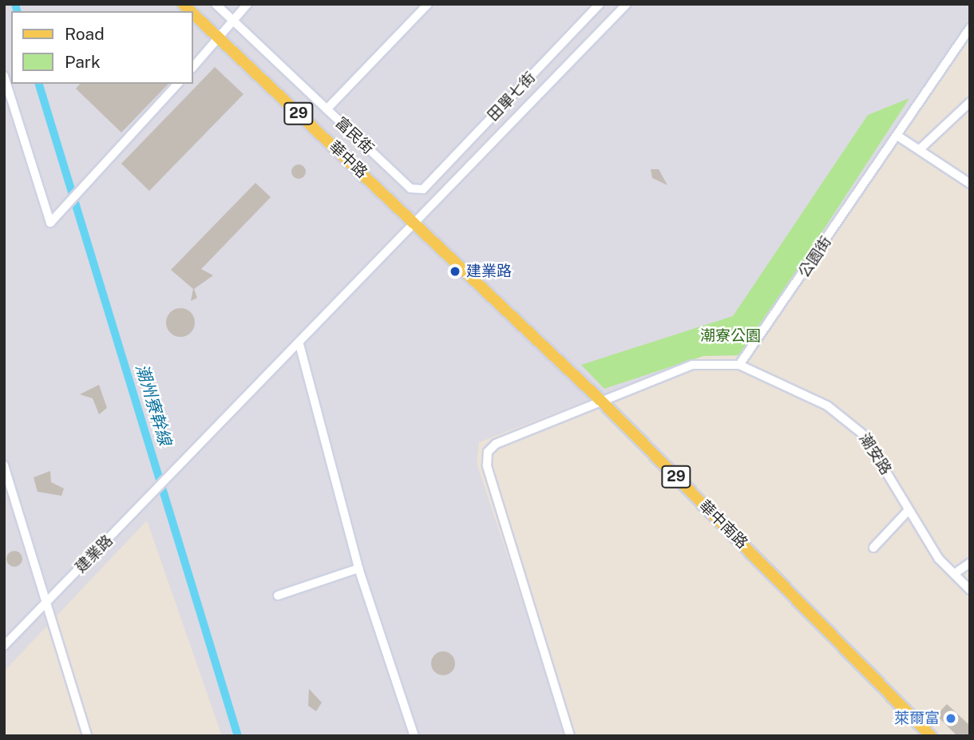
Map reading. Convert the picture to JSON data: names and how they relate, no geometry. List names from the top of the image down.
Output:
{
  "streets": {
    "main road": ["29", "華中路", "華中南路"],
    "street": [
      "田單七街",
      "富民街",
      "公園街",
      "潮安路",
      "建業路"
    ]
  },
  "crossings": [
    ["田單七街", "富民街"],
    ["華中路", "華中南路"],
    ["華中路", "建業路"],
    ["公園街", "潮安路"],
    ["華中南路", "建業路"]
  ],
  "water": ["潮州寮幹線"],
  "parks": ["潮寮公園"],
  "places": ["建業路", "萊爾富"],
  "legend": ["Road", "Park"]
}
